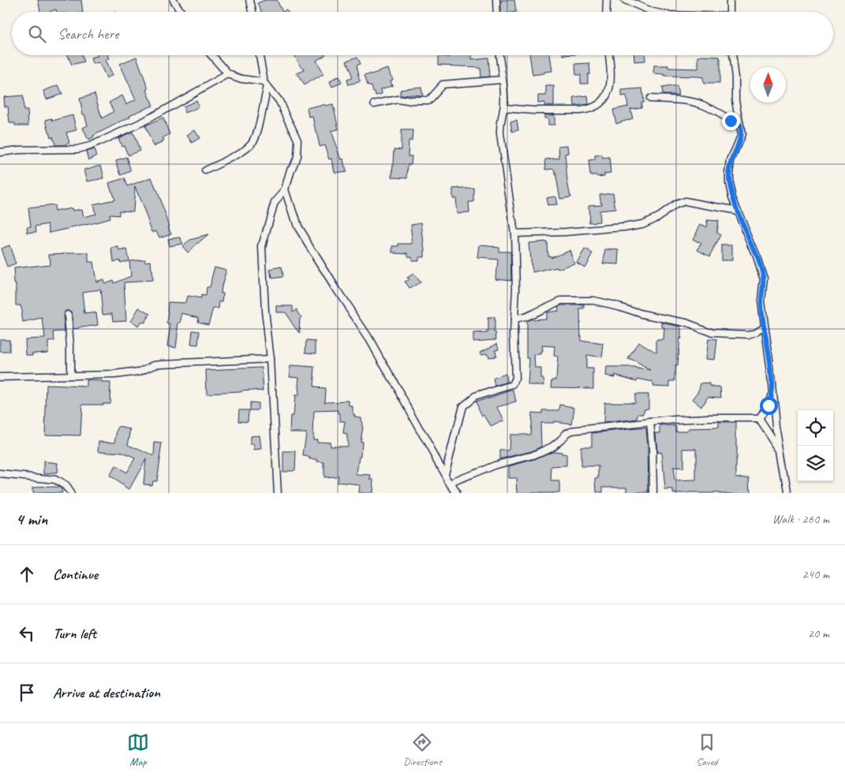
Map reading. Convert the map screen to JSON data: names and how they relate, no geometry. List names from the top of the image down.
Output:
{
  "north": "top",
  "page": {
    "search": "Search here",
    "heading": ["4 min", "Walk · 260 m"],
    "list": [
      ["Continue", "240 m"],
      ["Turn left", "20 m"],
      "Arrive at destination"
    ],
    "nav": ["Map", "Directions", "Saved"]
  }
}
